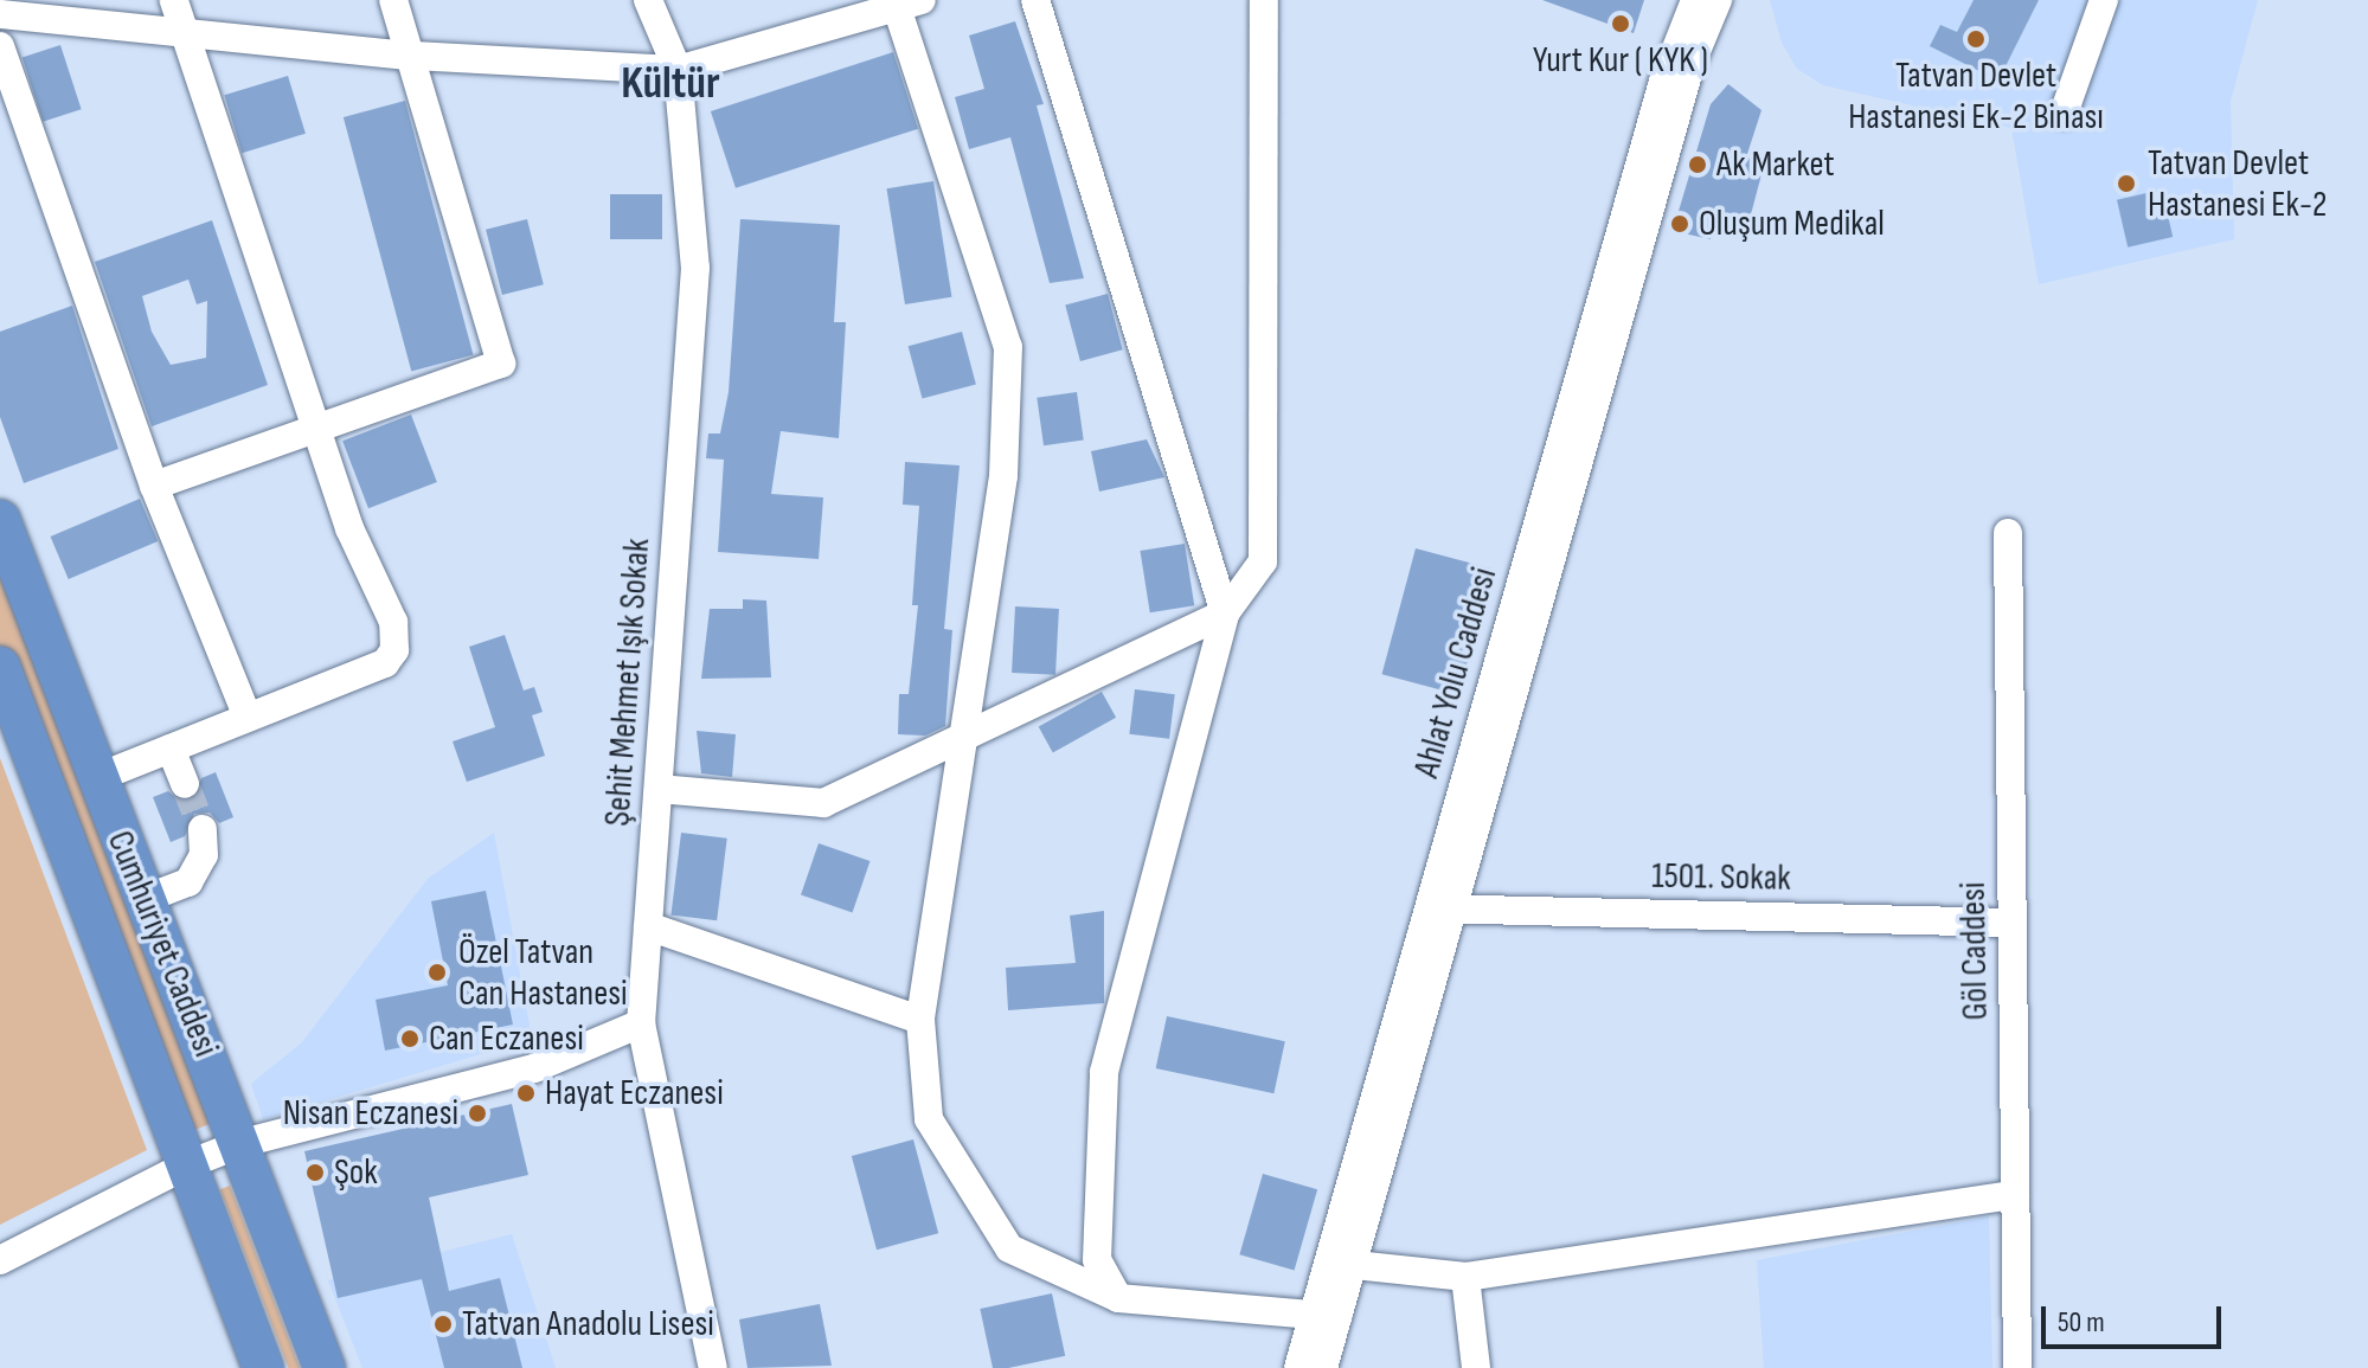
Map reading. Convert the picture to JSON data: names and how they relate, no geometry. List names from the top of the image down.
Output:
{
  "streets": {
    "highway": ["Cumhuriyet Caddesi"],
    "street": [
      "Ahlat Yolu Caddesi",
      "Şehit Mehmet Işık Sokak",
      "1501. Sokak",
      "Göl Caddesi"
    ]
  },
  "crossings": [
    ["Ahlat Yolu Caddesi", "1501. Sokak"],
    ["1501. Sokak", "Göl Caddesi"]
  ],
  "districts": ["Kültür"],
  "places": [
    "Yurt Kur ( KYK )",
    "Tatvan Devlet Hastanesi Ek-2 Binası",
    "Ak Market",
    "Tatvan Devlet Hastanesi Ek-2",
    "Oluşum Medikal",
    "Özel Tatvan Can Hastanesi",
    "Can Eczanesi",
    "Hayat Eczanesi",
    "Nisan Eczanesi",
    "Şok",
    "Tatvan Anadolu Lisesi"
  ],
  "scale_bar": "50 m"
}
